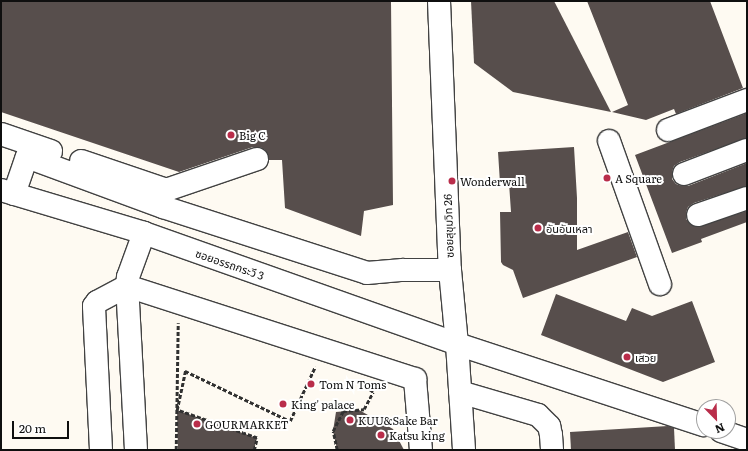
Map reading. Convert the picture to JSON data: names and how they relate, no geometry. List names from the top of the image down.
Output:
{
  "streets": {
    "street": ["ซอยสุขุมวิท 26", "ซอยอรรถกระวี 3"]
  },
  "crossings": [
    ["ซอยสุขุมวิท 26", "ซอยอรรถกระวี 3"]
  ],
  "places": [
    "Big C",
    "A Square",
    "Wonderwall",
    "อันอันเหลา",
    "เสวย",
    "Tom N Toms",
    "King' palace",
    "KUU&Sake Bar",
    "GOURMARKET",
    "Katsu king"
  ],
  "scale_bar": "20 m",
  "north": "bottom right"
}
